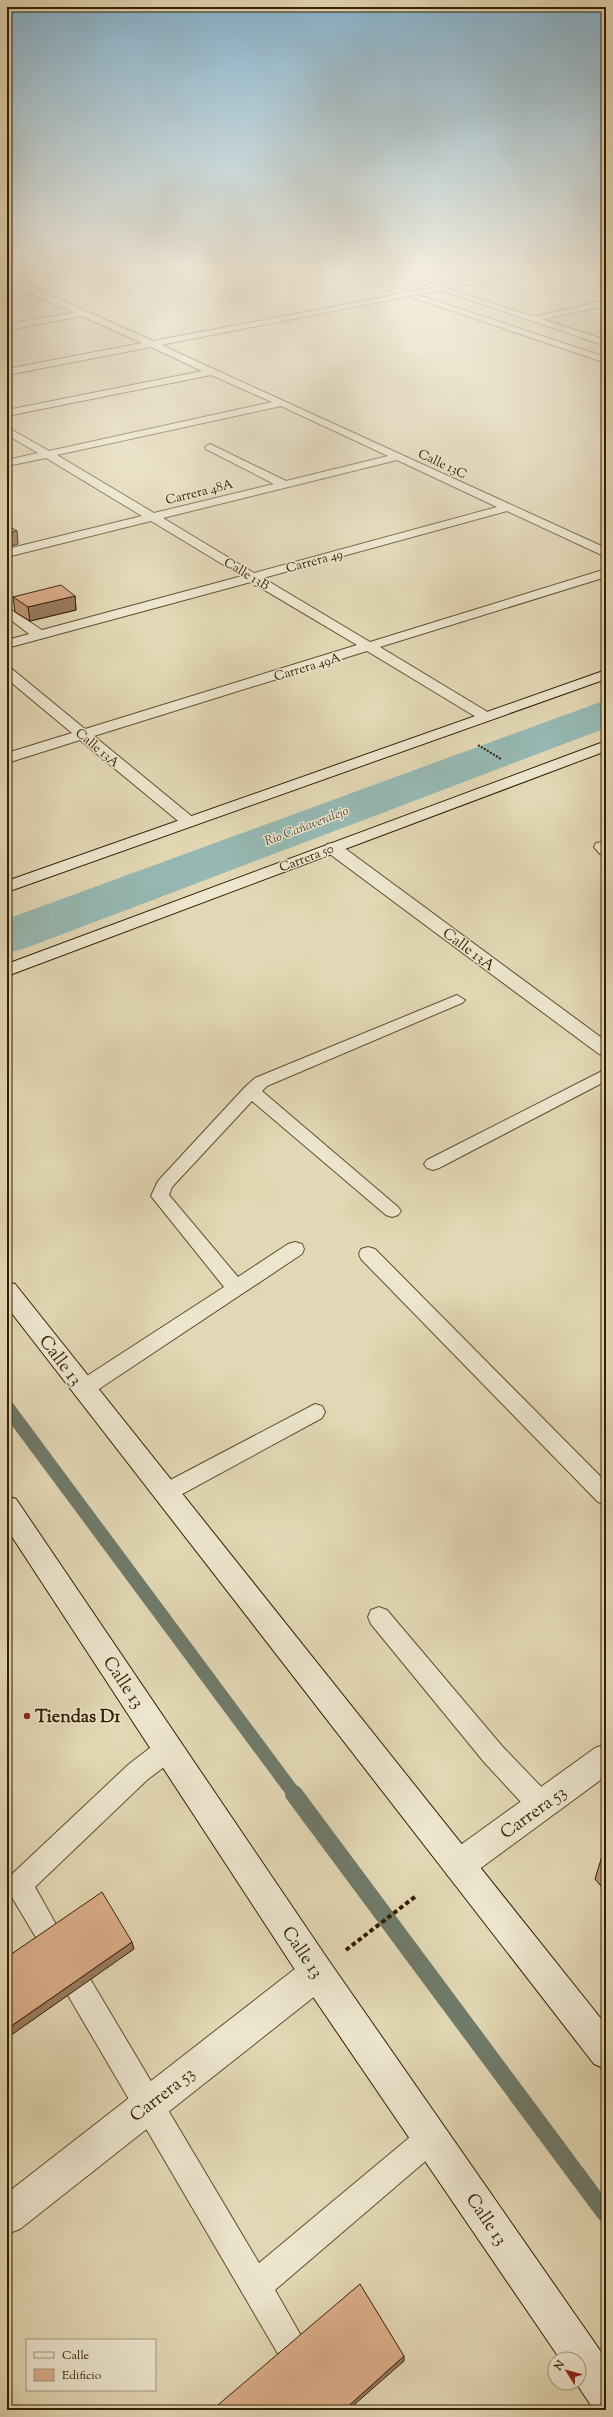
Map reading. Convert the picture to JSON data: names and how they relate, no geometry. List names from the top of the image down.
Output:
{
  "streets": {
    "street": [
      "Calle 13C",
      "Carrera 48A",
      "Carrera 49",
      "Calle 13B",
      "Carrera 49A",
      "Calle 13A",
      "Carrera 50",
      "Calle 13",
      "Carrera 53"
    ]
  },
  "crossings": [
    ["Calle 13C", "Carrera 48A"],
    ["Calle 13C", "Carrera 49"],
    ["Carrera 48A", "Calle 13B"],
    ["Carrera 49", "Calle 13B"],
    ["Calle 13B", "Carrera 49A"],
    ["Carrera 49A", "Calle 13A"],
    ["Calle 13A", "Carrera 50"],
    ["Calle 13", "Carrera 53"]
  ],
  "water": ["Río Cañaveralejo"],
  "places": ["Tiendas D1"],
  "legend": ["Calle", "Edificio"],
  "north": "top left"
}
